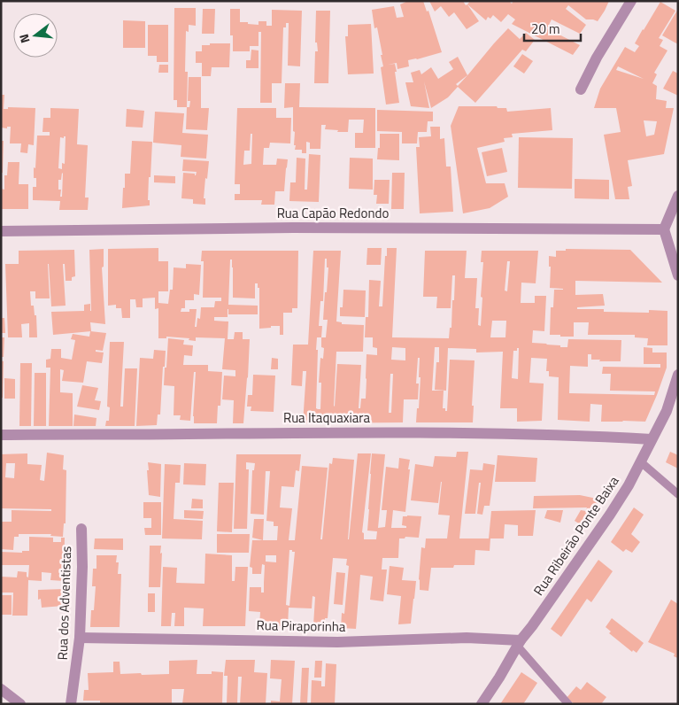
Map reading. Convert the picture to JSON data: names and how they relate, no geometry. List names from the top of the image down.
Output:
{
  "streets": {
    "street": [
      "Rua Capão Redondo",
      "Rua Itaquaxiara",
      "Rua Ribeirão Ponte Baixa",
      "Rua dos Adventistas",
      "Rua Piraporinha"
    ]
  },
  "crossings": [
    ["Rua Itaquaxiara", "Rua Ribeirão Ponte Baixa"],
    ["Rua Ribeirão Ponte Baixa", "Rua Piraporinha"],
    ["Rua dos Adventistas", "Rua Piraporinha"]
  ],
  "scale_bar": "20 m",
  "north": "left"
}
